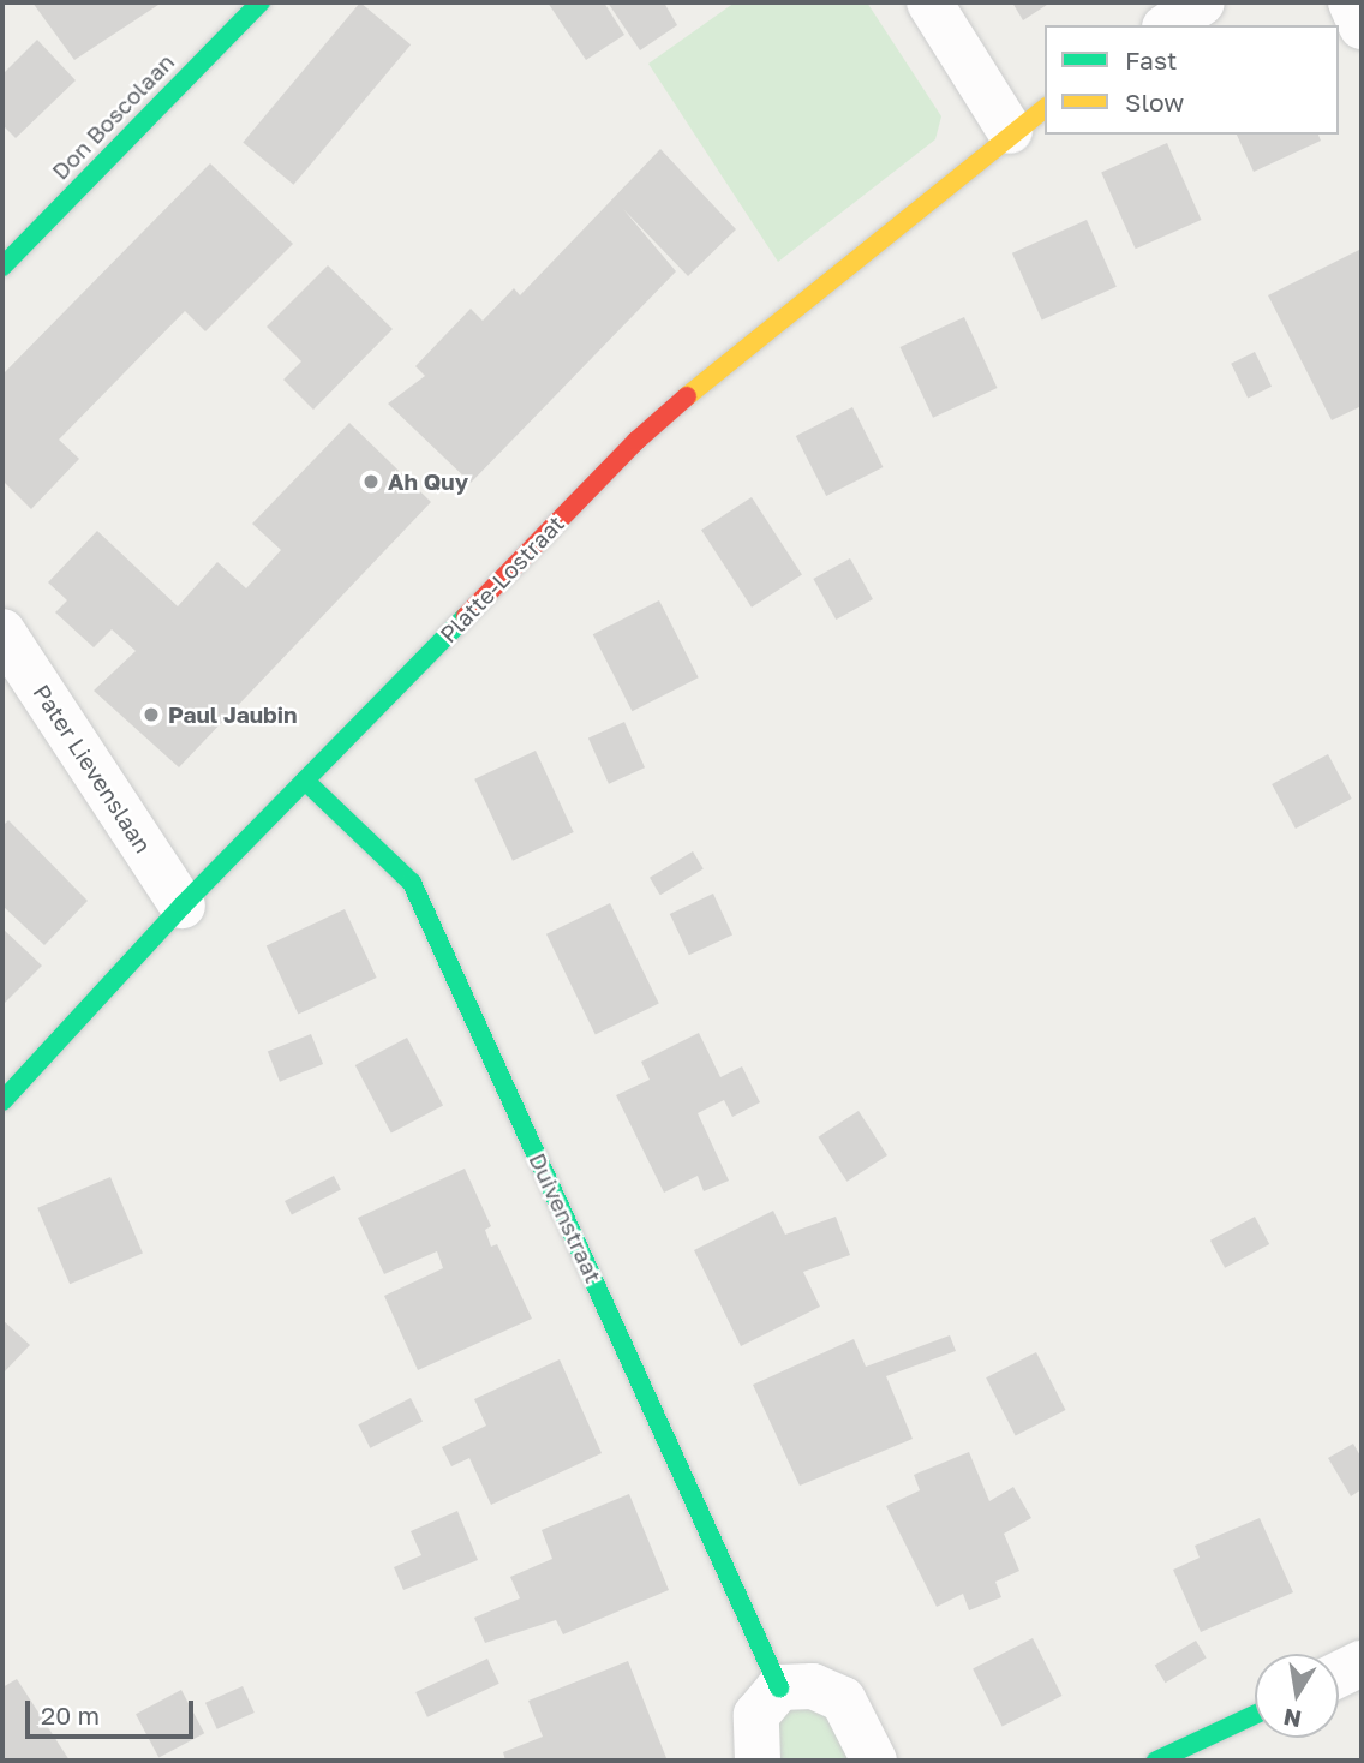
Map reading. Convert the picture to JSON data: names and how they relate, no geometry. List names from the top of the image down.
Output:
{
  "streets": {
    "street": [
      "Don Boscolaan",
      "Platte-Lostraat",
      "Pater Lievenslaan",
      "Duivenstraat"
    ]
  },
  "crossings": [
    ["Platte-Lostraat", "Pater Lievenslaan"],
    ["Platte-Lostraat", "Duivenstraat"]
  ],
  "places": ["Ah Quy", "Paul Jaubin"],
  "legend": ["Fast", "Slow"],
  "scale_bar": "20 m",
  "north": "bottom"
}
